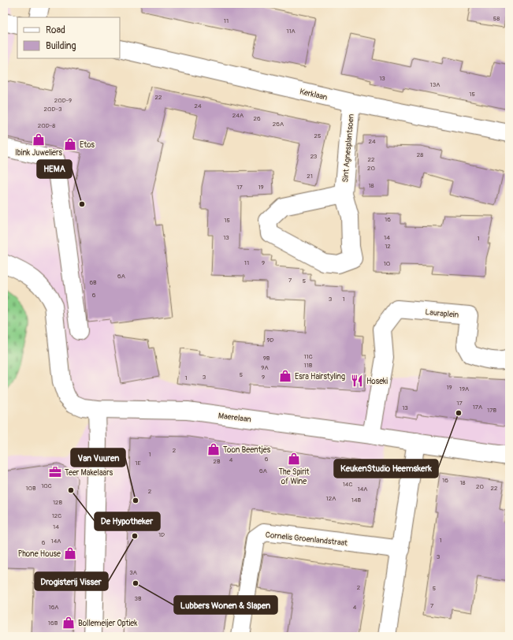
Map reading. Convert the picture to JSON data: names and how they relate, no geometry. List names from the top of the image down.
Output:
{
  "streets": {
    "street": [
      "Kerklaan",
      "Sint Agnesplantsoen",
      "Lauraplein",
      "Maerelaan",
      "Cornelis Groenlandstraat"
    ]
  },
  "crossings": [
    ["Kerklaan", "Sint Agnesplantsoen"],
    ["Lauraplein", "Maerelaan"]
  ],
  "places": {
    "shop": [
      "Ibink Juweliers",
      "Etos",
      "Esra Hairstyling",
      "Toon Beentjes",
      "The Spirit of Wine",
      "Phone House",
      "Bollemeijer Optiek"
    ],
    "other": [
      "HEMA",
      "KeukenStudio Heemskerk",
      "De Hypotheker",
      "Van Vuuren",
      "Drogisterij Visser",
      "Lubbers Wonen & Slapen"
    ],
    "restaurant": ["Hoseki"],
    "office": ["Teer Makelaars"]
  },
  "house_numbers": [
    "58",
    "11",
    "11A",
    "13",
    "13A",
    "15",
    "22",
    "20D-9",
    "24",
    "20D-3",
    "24A",
    "26",
    "26A",
    "20D-8",
    "25",
    "24",
    "28",
    "23",
    "22",
    "20",
    "21",
    "18",
    "17",
    "19",
    "16",
    "15",
    "13",
    "14",
    "1",
    "12",
    "11",
    "9",
    "10",
    "6A",
    "7",
    "5",
    "6B",
    "6",
    "3",
    "1",
    "9D",
    "11C",
    "9B",
    "11B",
    "9A",
    "5",
    "3",
    "9",
    "1",
    "19",
    "19A",
    "17",
    "17A",
    "13",
    "17B",
    "2",
    "1",
    "6",
    "4",
    "2B",
    "1E",
    "6A",
    "16",
    "18",
    "14C",
    "10C",
    "20",
    "10B",
    "22",
    "14A",
    "2",
    "12A",
    "14B",
    "12B",
    "12C",
    "14",
    "1D",
    "1",
    "14A",
    "6",
    "3",
    "3A",
    "2",
    "5",
    "3B",
    "7",
    "16A",
    "4",
    "16B"
  ],
  "legend": ["Road", "Building"]
}
